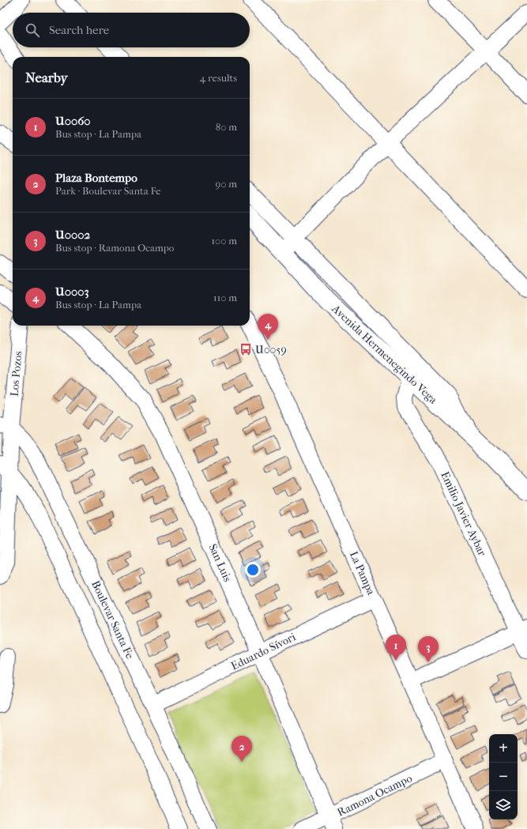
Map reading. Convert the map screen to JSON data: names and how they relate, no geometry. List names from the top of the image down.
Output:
{
  "streets": {
    "street": [
      "Avenida Hermenegindo Vega",
      "Los Pozos",
      "Emilio Javier Aybar",
      "San Luis",
      "La Pampa",
      "Boulevar Santa Fe",
      "Eduardo Sívori",
      "Ramona Ocampo"
    ]
  },
  "crossings": [
    ["Avenida Hermenegindo Vega", "Emilio Javier Aybar"],
    ["Los Pozos", "Boulevar Santa Fe"],
    ["San Luis", "Eduardo Sívori"],
    ["San Luis", "Ramona Ocampo"],
    ["La Pampa", "Eduardo Sívori"],
    ["La Pampa", "Ramona Ocampo"],
    ["Boulevar Santa Fe", "Eduardo Sívori"]
  ],
  "places": {
    "bus stop": ["U0059"]
  },
  "page": {
    "search": "Search here",
    "heading": ["Nearby", "4 results"],
    "list": [
      {
        "mark": "1",
        "name": "U0060",
        "note": "Bus stop · La Pampa",
        "value": "80 m"
      },
      {
        "mark": "2",
        "name": "Plaza Bontempo",
        "note": "Park · Boulevar Santa Fe",
        "value": "90 m"
      },
      {
        "mark": "3",
        "name": "U0002",
        "note": "Bus stop · Ramona Ocampo",
        "value": "100 m"
      },
      {
        "mark": "4",
        "name": "U0003",
        "note": "Bus stop · La Pampa",
        "value": "110 m"
      }
    ],
    "pins": [
      "4",
      "1",
      "3",
      "2"
    ],
    "map_buttons": ["+", "−"]
  }
}
